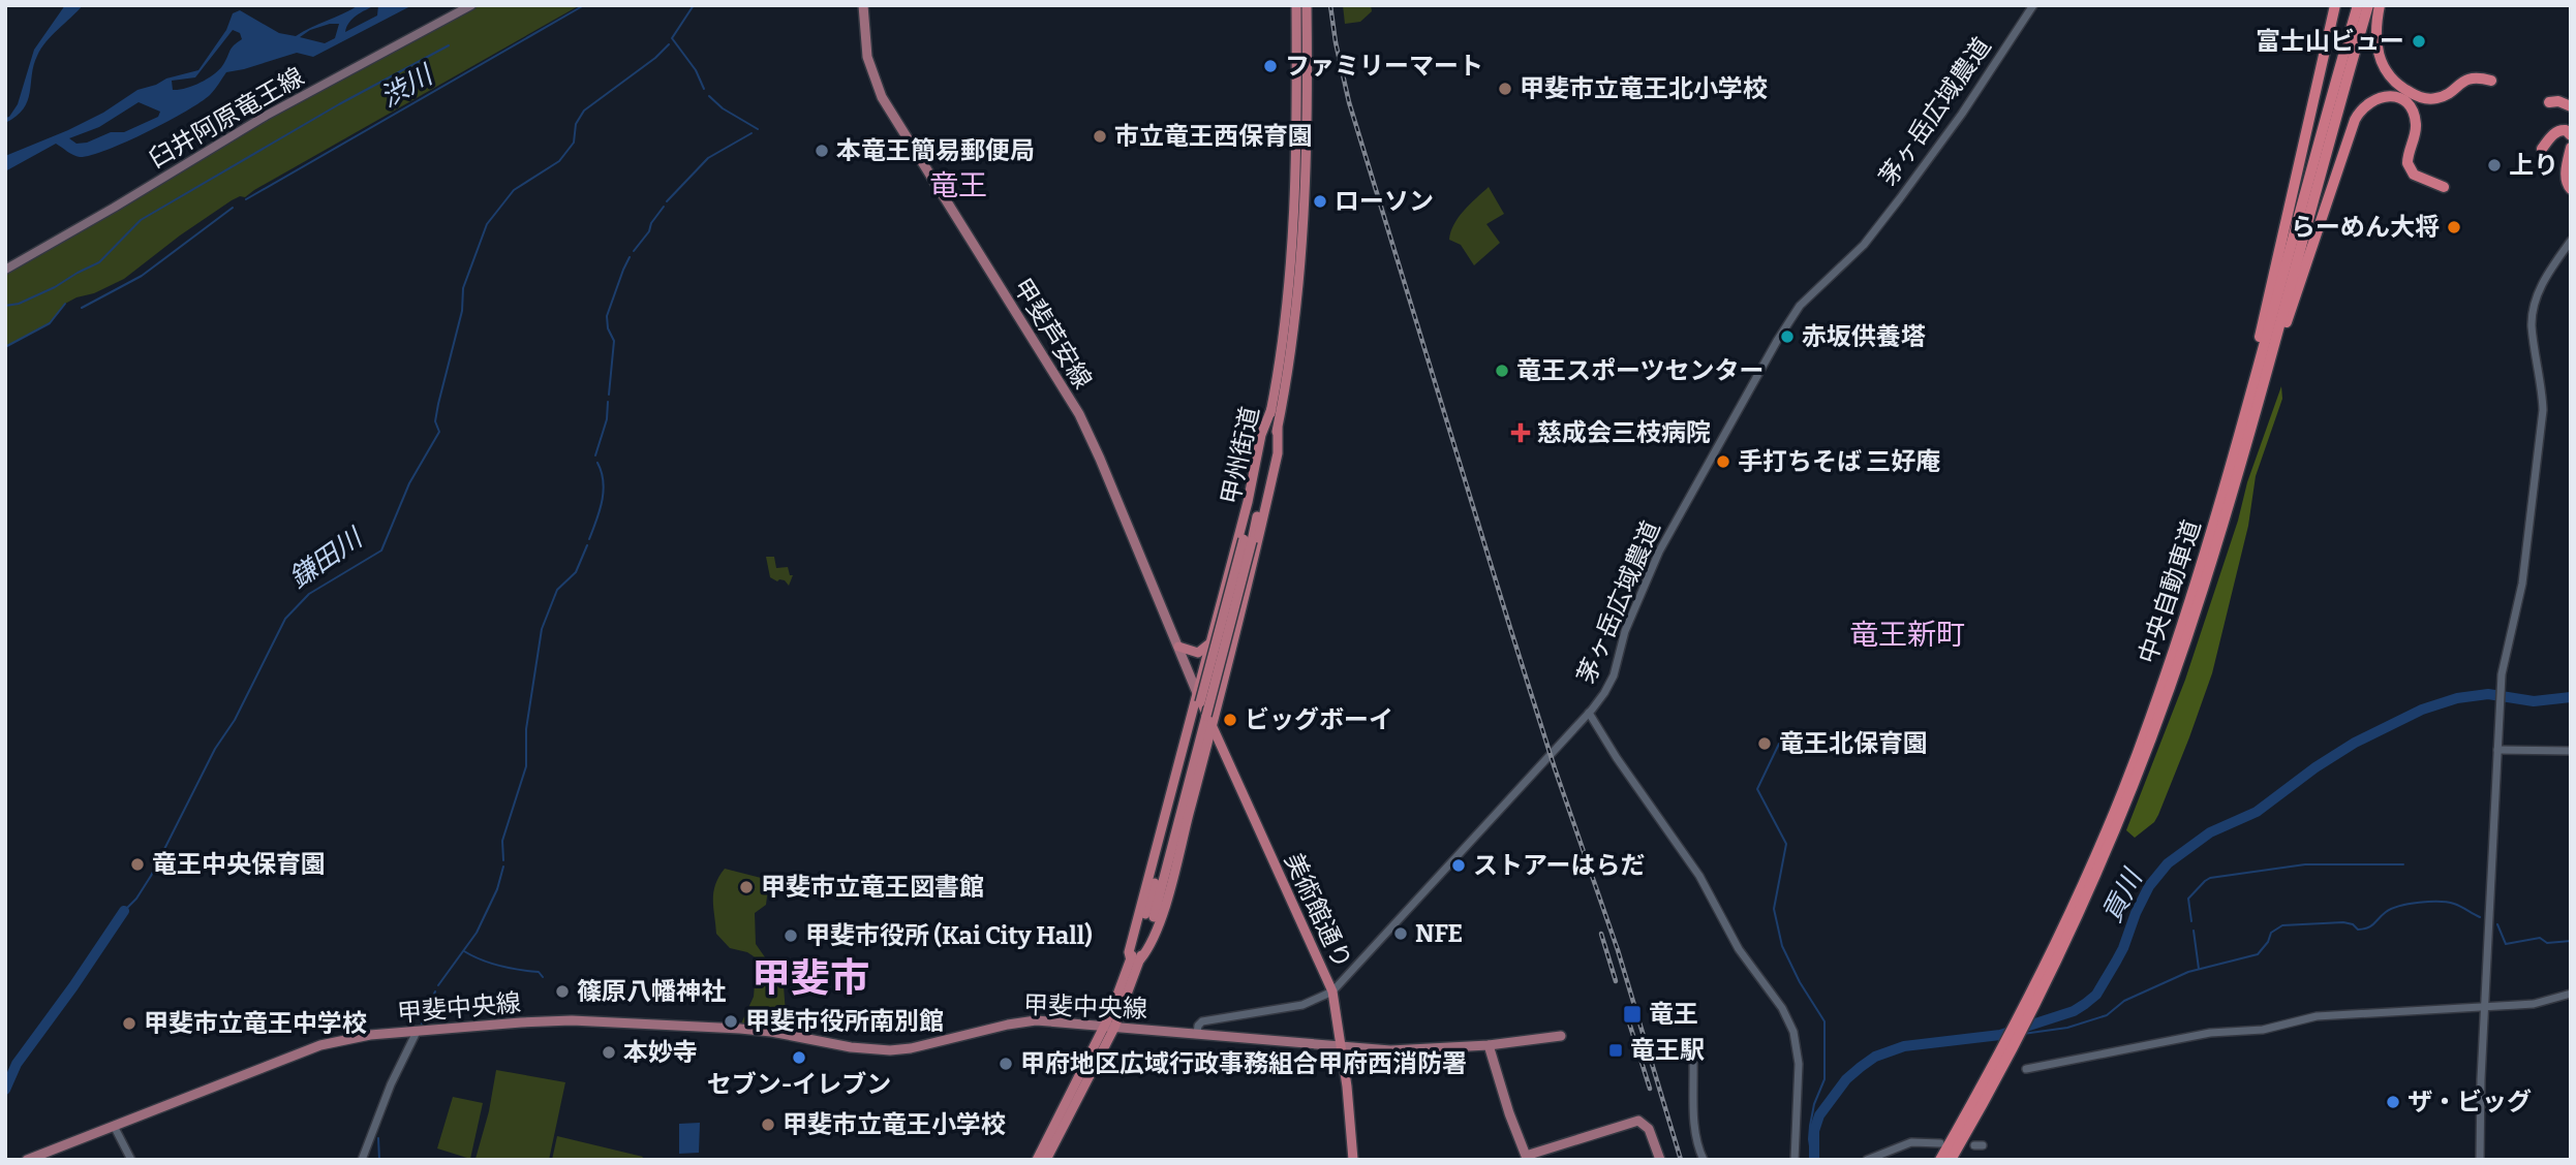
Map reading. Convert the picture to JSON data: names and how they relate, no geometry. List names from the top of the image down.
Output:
{
  "streets": {
    "highway": ["甲州街道", "中央自動車道", "美術館通り"],
    "main road": ["臼井阿原竜王線", "甲斐芦安線", "甲斐中央線"],
    "street": ["茅ヶ岳広域農道"]
  },
  "crossings": [
    ["茅ヶ岳広域農道", "美術館通り"],
    ["茅ヶ岳広域農道", "甲斐中央線"],
    ["甲斐芦安線", "美術館通り"],
    ["甲州街道", "美術館通り"],
    ["美術館通り", "甲斐中央線"]
  ],
  "districts": ["竜王", "竜王新町", "甲斐市"],
  "water": ["渋川", "鎌田川", "貢川"],
  "places": {
    "other": [
      "富士山ビュー",
      "ファミリーマート",
      "甲斐市立竜王北小学校",
      "市立竜王西保育園",
      "本竜王簡易郵便局",
      "上り",
      "ローソン",
      "らーめん大将",
      "赤坂供養塔",
      "竜王スポーツセンター",
      "手打ちそば 三好庵",
      "ビッグボーイ",
      "竜王北保育園",
      "竜王中央保育園",
      "ストアーはらだ",
      "甲斐市立竜王図書館",
      "NFE",
      "甲斐市役所 (Kai City Hall)",
      "篠原八幡神社",
      "甲斐市役所南別館",
      "甲斐市立竜王中学校",
      "本妙寺",
      "セブン-イレブン",
      "甲府地区広域行政事務組合甲府西消防署",
      "ザ・ビッグ",
      "甲斐市立竜王小学校"
    ],
    "health": ["慈成会三枝病院"],
    "transit": ["竜王", "竜王駅"]
  }
}
